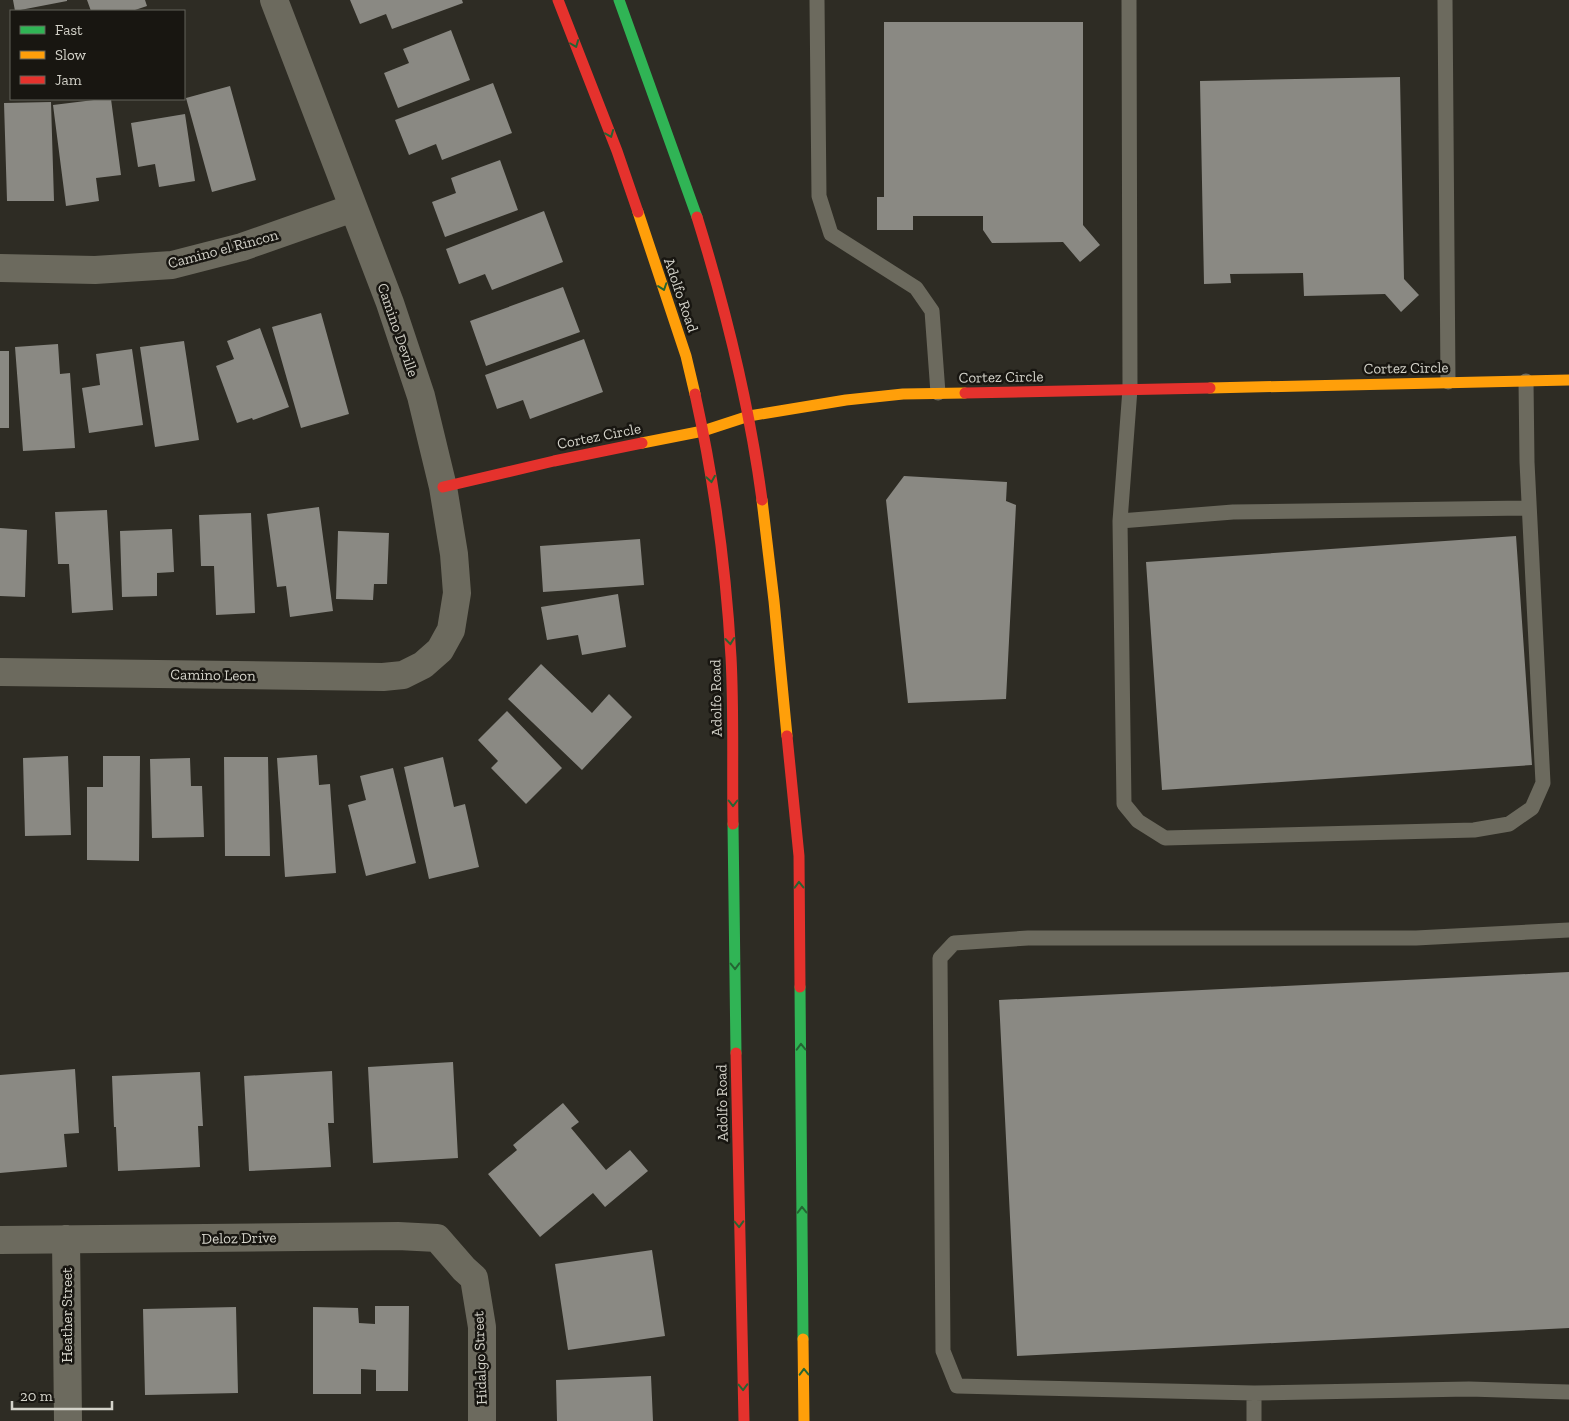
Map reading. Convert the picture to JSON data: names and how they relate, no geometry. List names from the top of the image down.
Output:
{
  "streets": {
    "street": [
      "Camino el Rincon",
      "Adolfo Road",
      "Camino Deville",
      "Cortez Circle",
      "Camino Leon",
      "Deloz Drive",
      "Heather Street",
      "Hidalgo Street"
    ]
  },
  "crossings": [
    ["Camino el Rincon", "Camino Deville"],
    ["Adolfo Road", "Cortez Circle"],
    ["Camino Deville", "Cortez Circle"],
    ["Camino Deville", "Camino Leon"],
    ["Deloz Drive", "Heather Street"],
    ["Deloz Drive", "Hidalgo Street"]
  ],
  "legend": ["Fast", "Slow", "Jam"],
  "scale_bar": "20 m"
}
